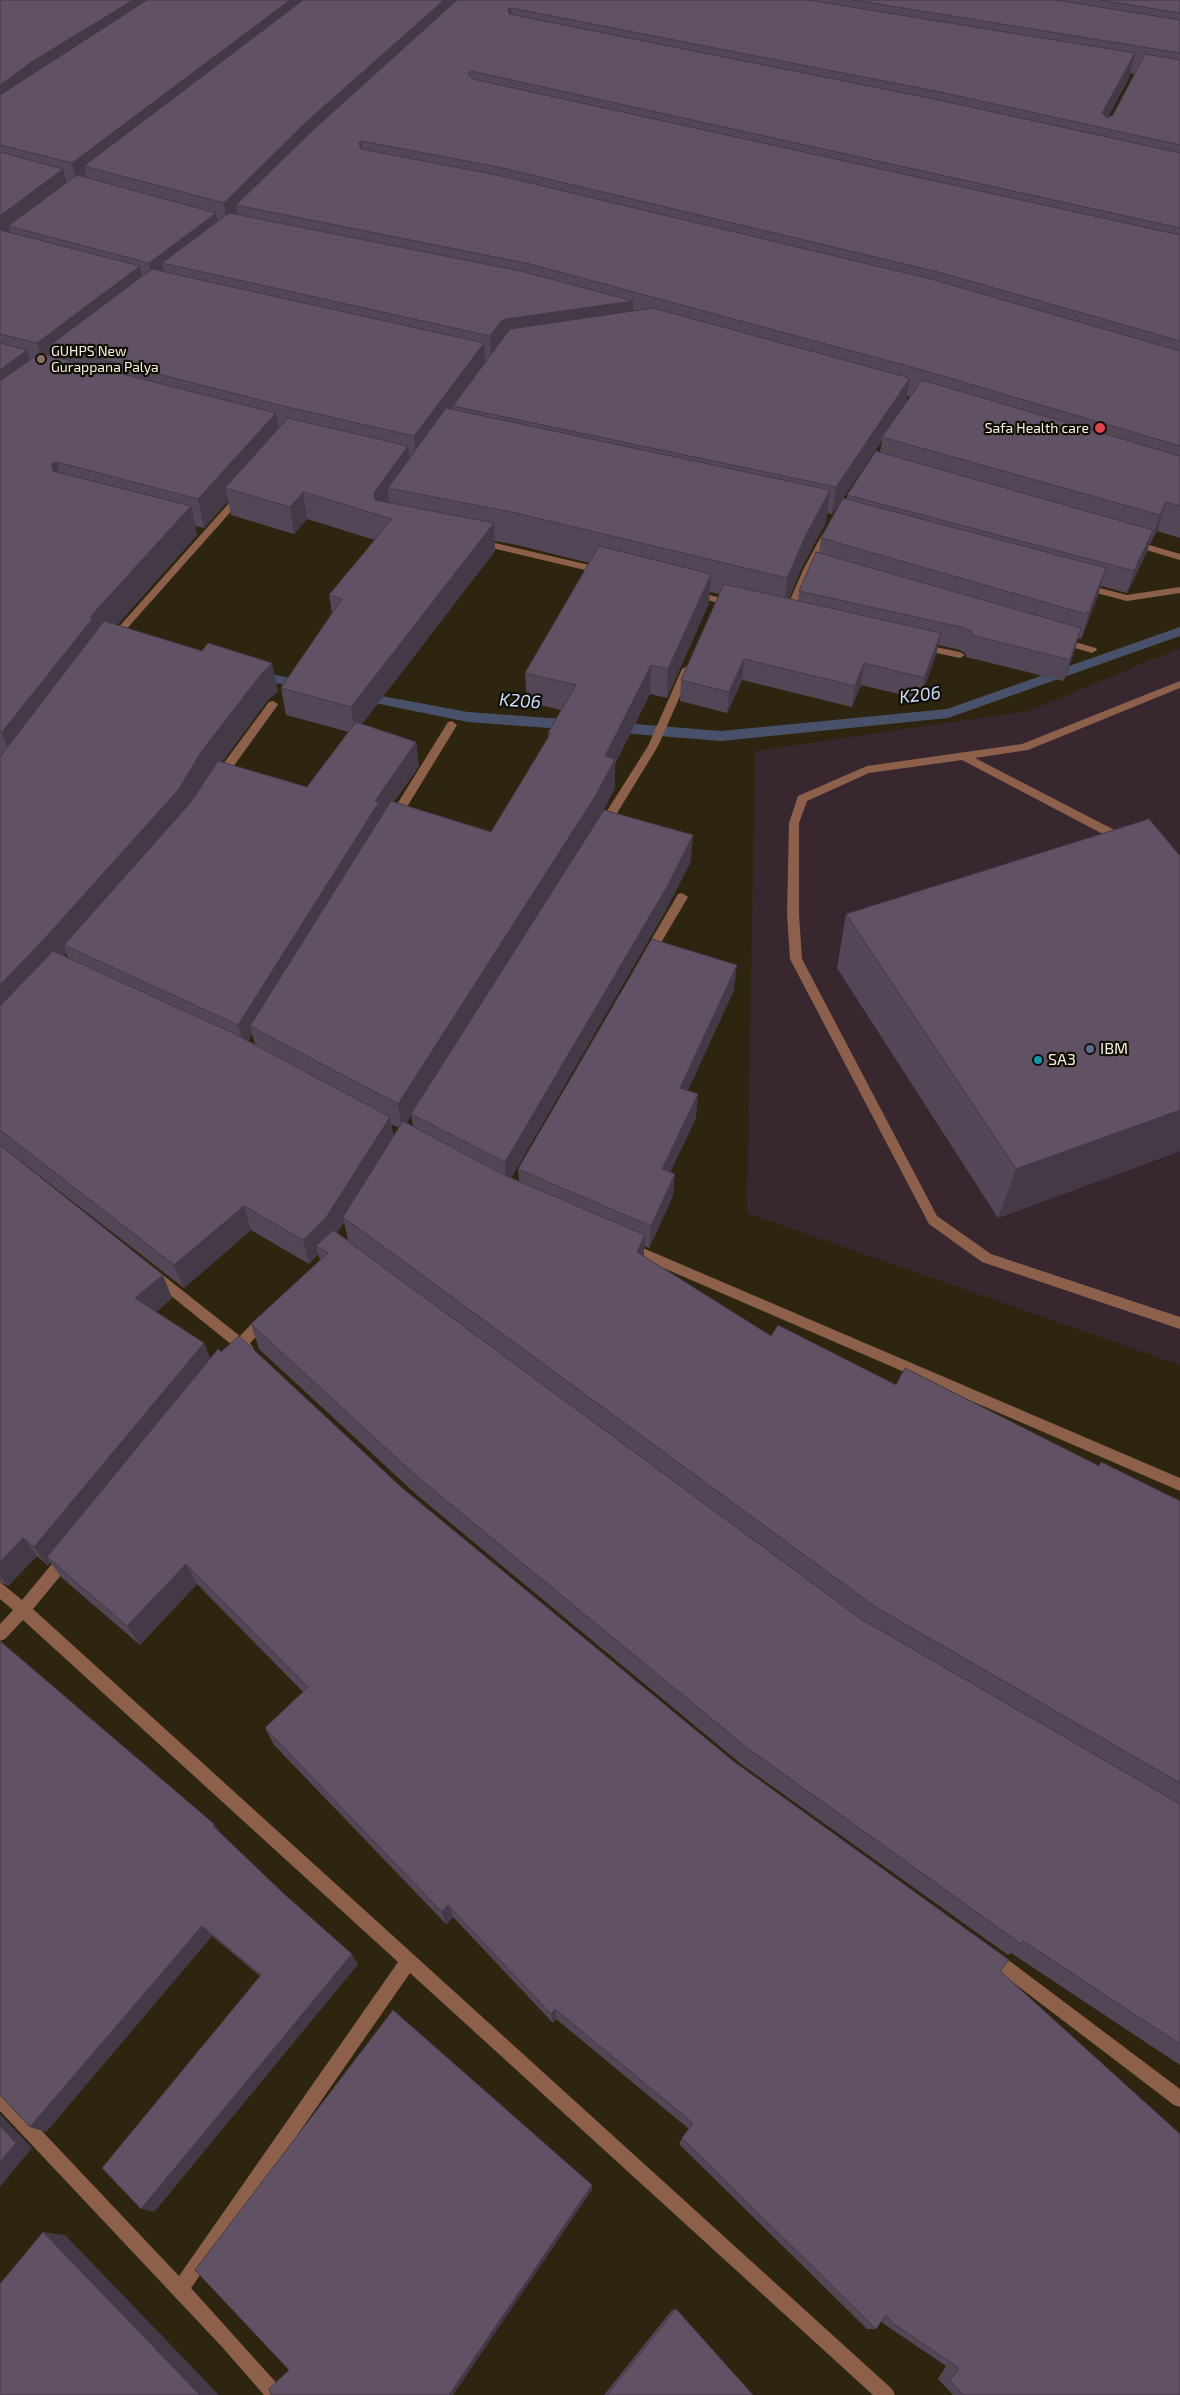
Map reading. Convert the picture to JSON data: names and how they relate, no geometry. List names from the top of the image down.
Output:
{
  "water": ["K206"],
  "places": [
    "GUHPS New Gurappana Palya",
    "Safa Health care",
    "IBM",
    "SA3"
  ]
}
